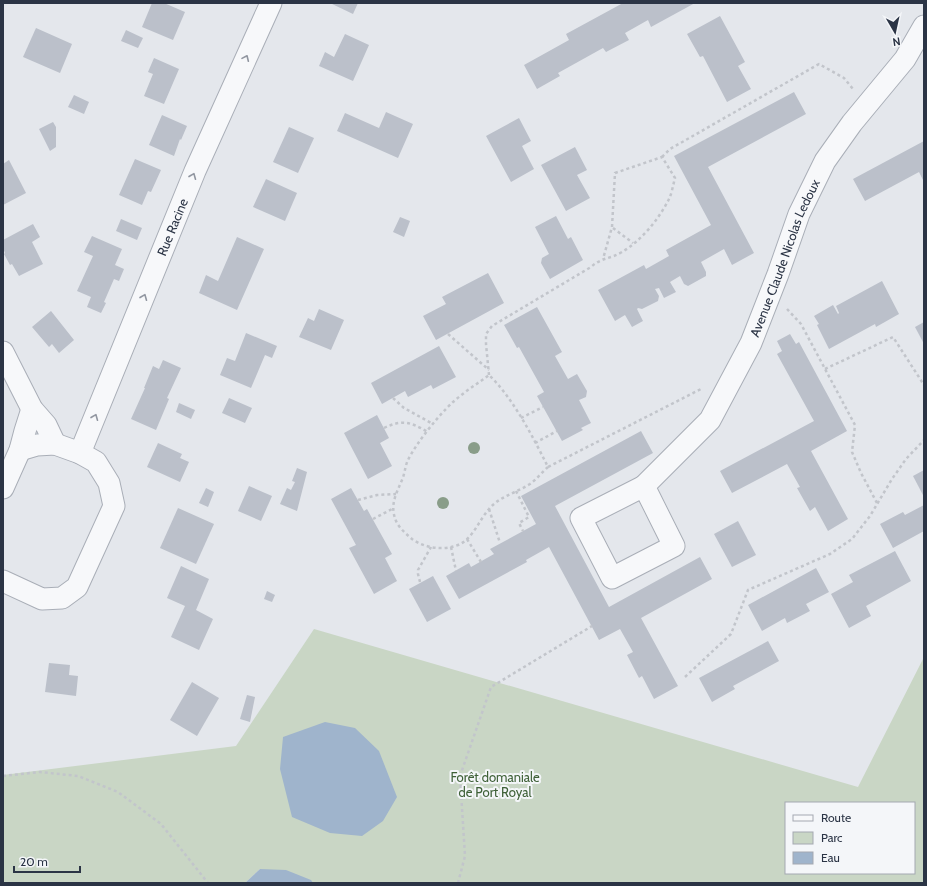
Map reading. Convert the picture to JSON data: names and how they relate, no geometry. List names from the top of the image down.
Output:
{
  "streets": {
    "street": ["Rue Racine", "Avenue Claude Nicolas Ledoux"]
  },
  "one_way": ["Rue Racine"],
  "parks": ["Forêt domaniale de Port Royal"],
  "legend": ["Route", "Parc", "Eau"],
  "scale_bar": "20 m",
  "north": "bottom"
}
